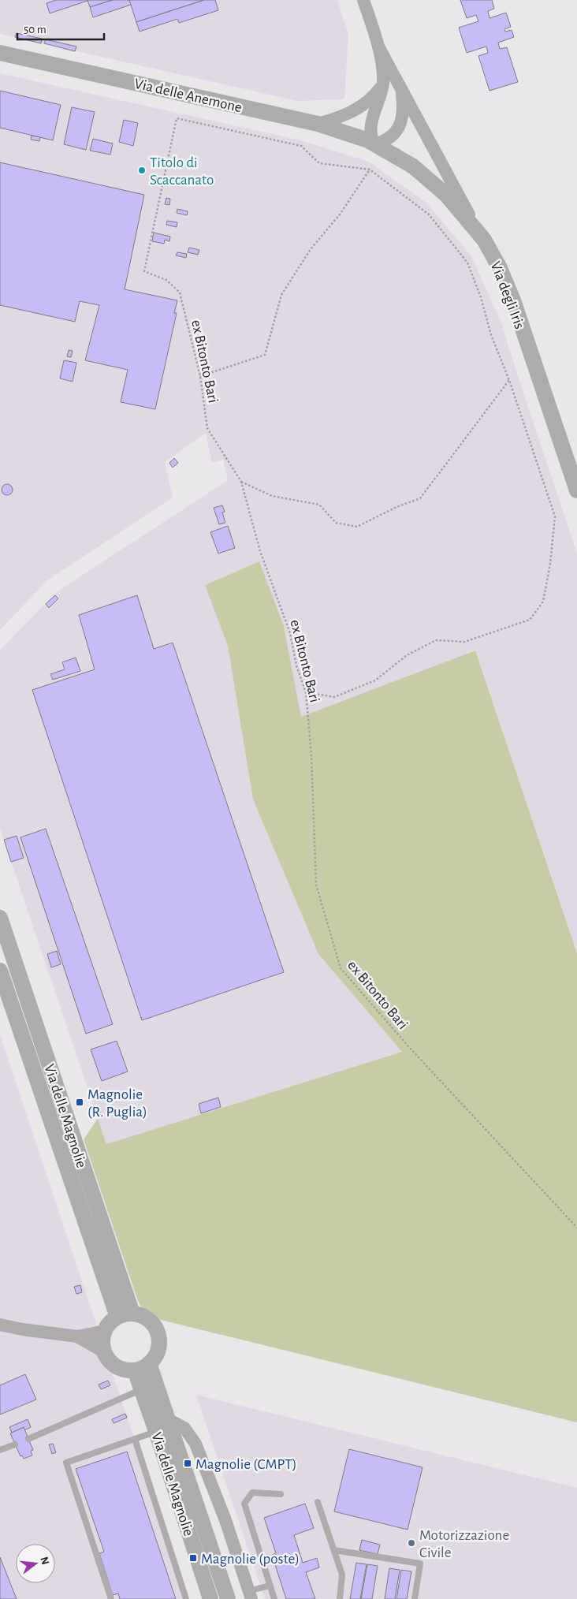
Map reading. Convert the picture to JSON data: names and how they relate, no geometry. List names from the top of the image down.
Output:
{
  "streets": {
    "street": ["Via delle Anemone", "Via degli Iris", "Via delle Magnolie"],
    "path": ["ex Bitonto Bari"]
  },
  "crossings": [
    ["Via delle Anemone", "Via degli Iris"]
  ],
  "places": {
    "other": ["Titolo di Scaccanato", "Motorizzazione Civile"],
    "transit": ["Magnolie (R. Puglia)", "Magnolie (CMPT)", "Magnolie (poste)"]
  },
  "scale_bar": "50 m",
  "north": "right"
}
